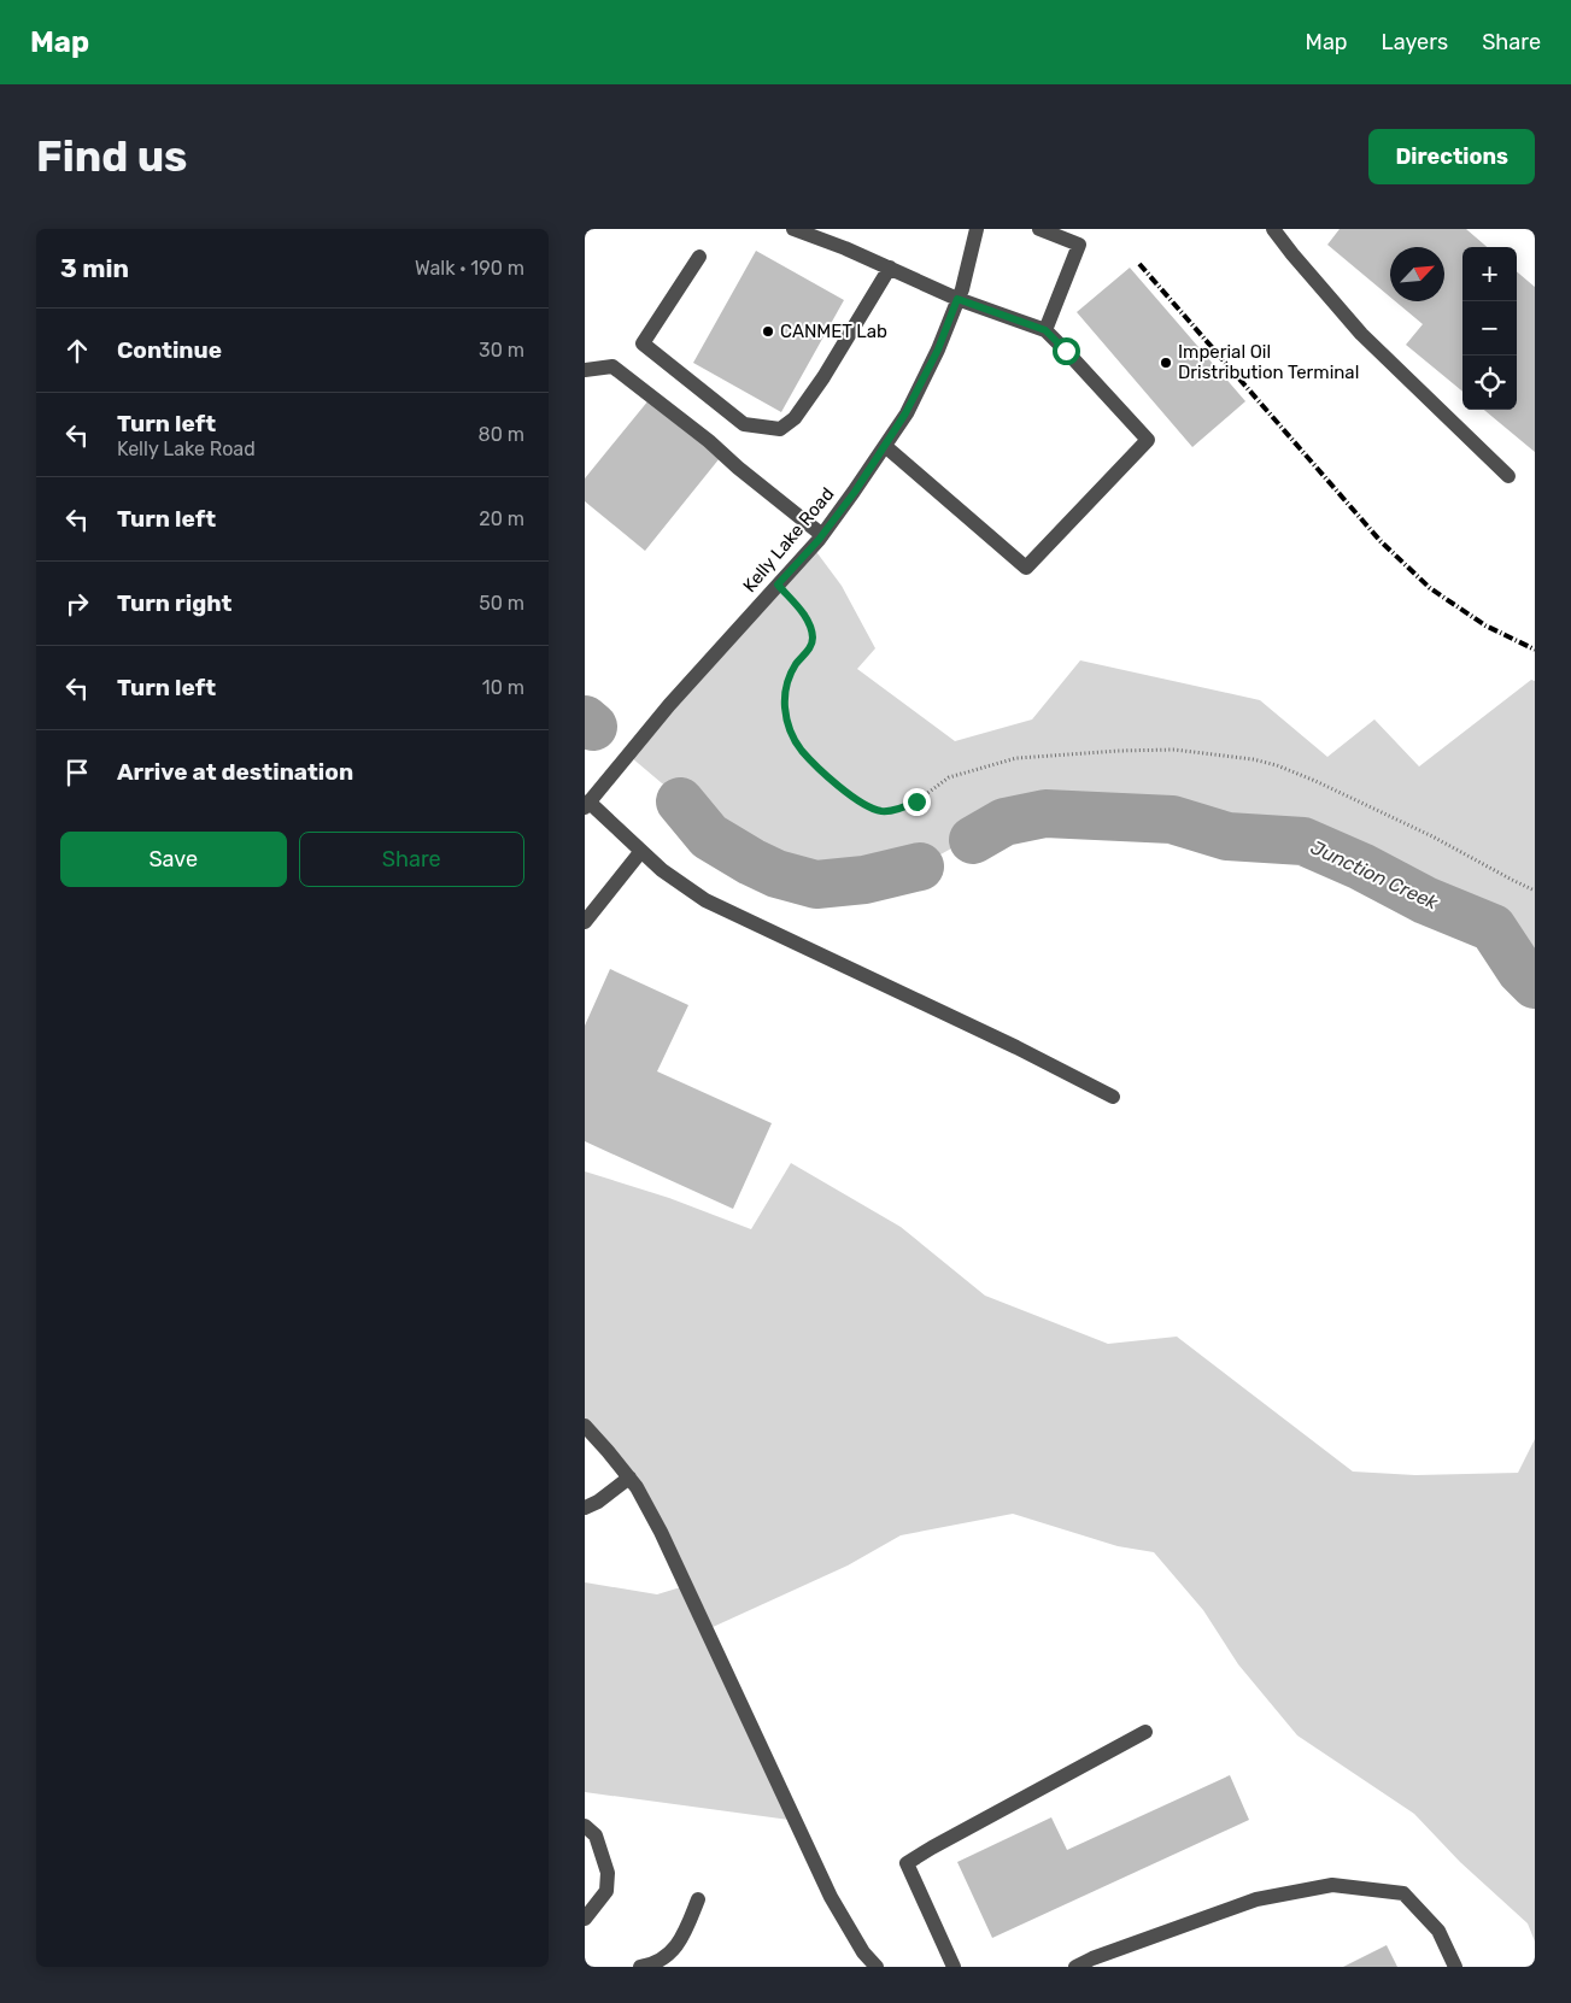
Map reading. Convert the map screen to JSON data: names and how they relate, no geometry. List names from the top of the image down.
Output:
{
  "streets": {
    "street": ["Kelly Lake Road"]
  },
  "water": ["Junction Creek"],
  "places": ["CANMET Lab", "Imperial Oil Dristribution Terminal"],
  "north": "top right",
  "page": {
    "header": "Map",
    "nav": ["Map", "Layers", "Share"],
    "buttons": [
      "Directions",
      ["Save", "Share"]
    ],
    "title": "Find us",
    "heading": ["3 min", "Walk · 190 m"],
    "map_buttons": ["+", "−"],
    "list": [
      ["Continue", "30 m"],
      ["Turn left", "Kelly Lake Road", "80 m"],
      ["Turn left", "20 m"],
      ["Turn right", "50 m"],
      ["Turn left", "10 m"],
      "Arrive at destination"
    ]
  }
}
